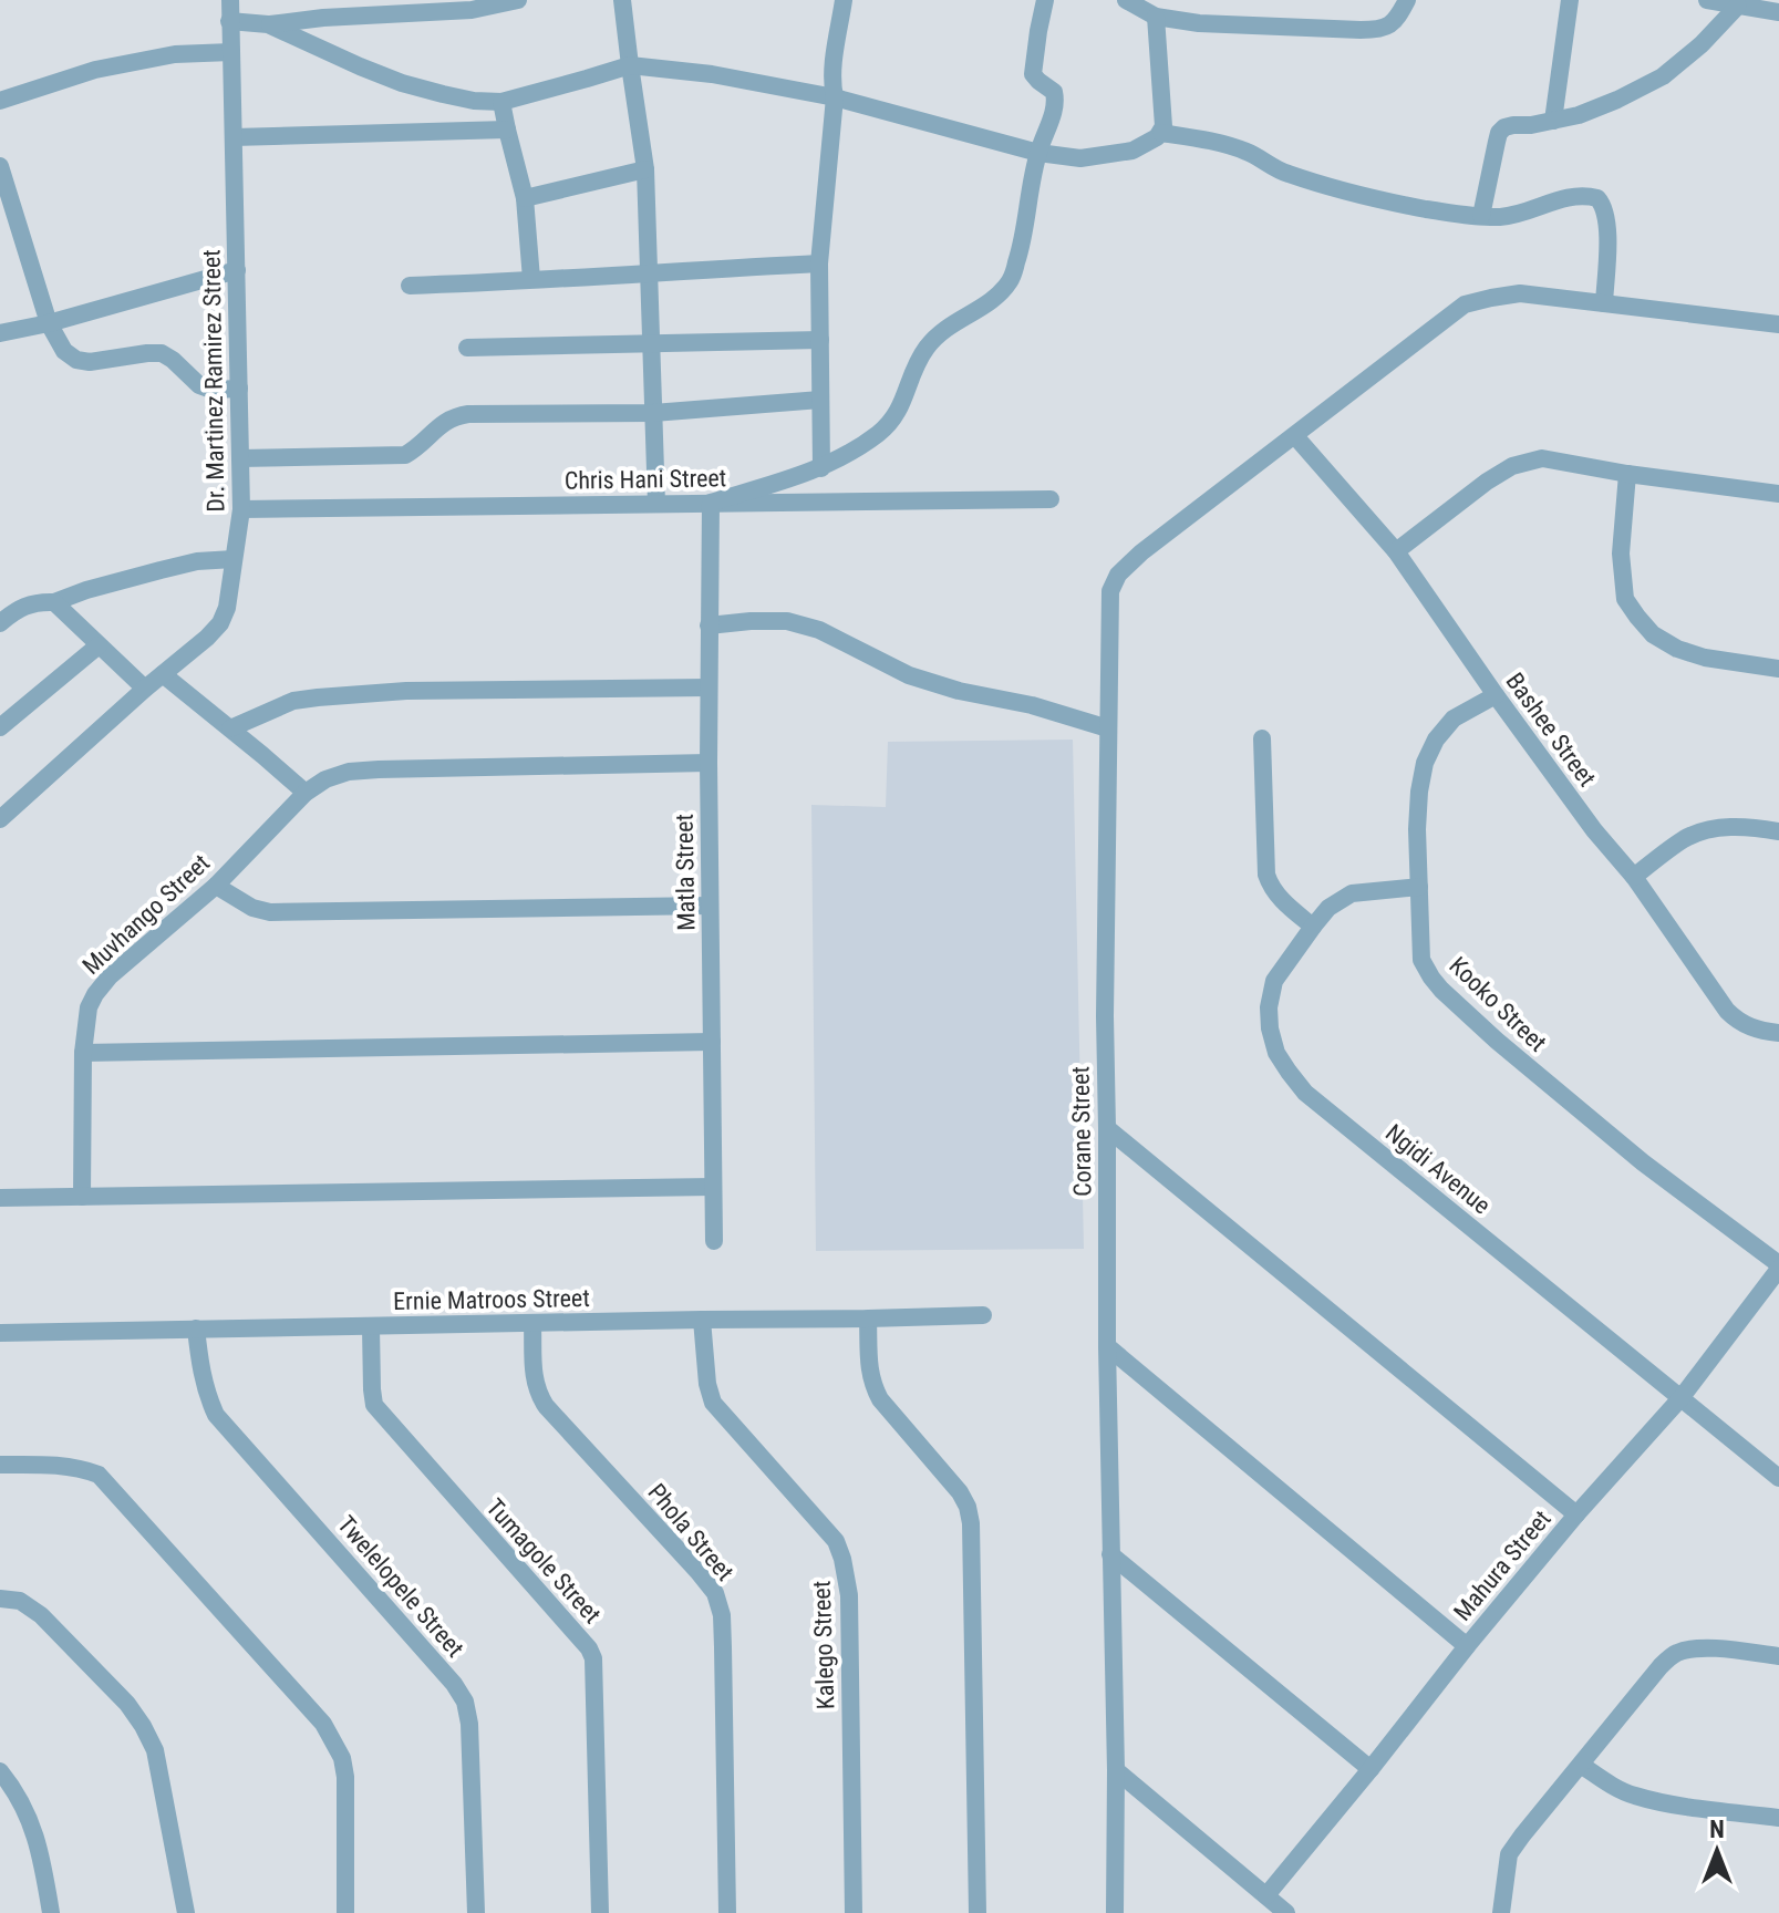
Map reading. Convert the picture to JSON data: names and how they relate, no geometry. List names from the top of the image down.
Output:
{
  "streets": {
    "street": [
      "Dr. Martinez Ramirez Street",
      "Chris Hani Street",
      "Bashee Street",
      "Matla Street",
      "Muvhango Street",
      "Kooko Street",
      "Corane Street",
      "Ngidi Avenue",
      "Ernie Matroos Street",
      "Phola Street",
      "Tumagole Street",
      "Mahura Street",
      "Twelelopele Street",
      "Kalego Street"
    ]
  },
  "crossings": [
    ["Dr. Martinez Ramirez Street", "Chris Hani Street"],
    ["Chris Hani Street", "Matla Street"],
    ["Bashee Street", "Kooko Street"],
    ["Bashee Street", "Corane Street"],
    ["Matla Street", "Muvhango Street"],
    ["Kooko Street", "Ngidi Avenue"],
    ["Kooko Street", "Mahura Street"],
    ["Ngidi Avenue", "Mahura Street"],
    ["Ernie Matroos Street", "Phola Street"],
    ["Ernie Matroos Street", "Tumagole Street"],
    ["Ernie Matroos Street", "Twelelopele Street"],
    ["Ernie Matroos Street", "Kalego Street"]
  ],
  "north": "top"
}
